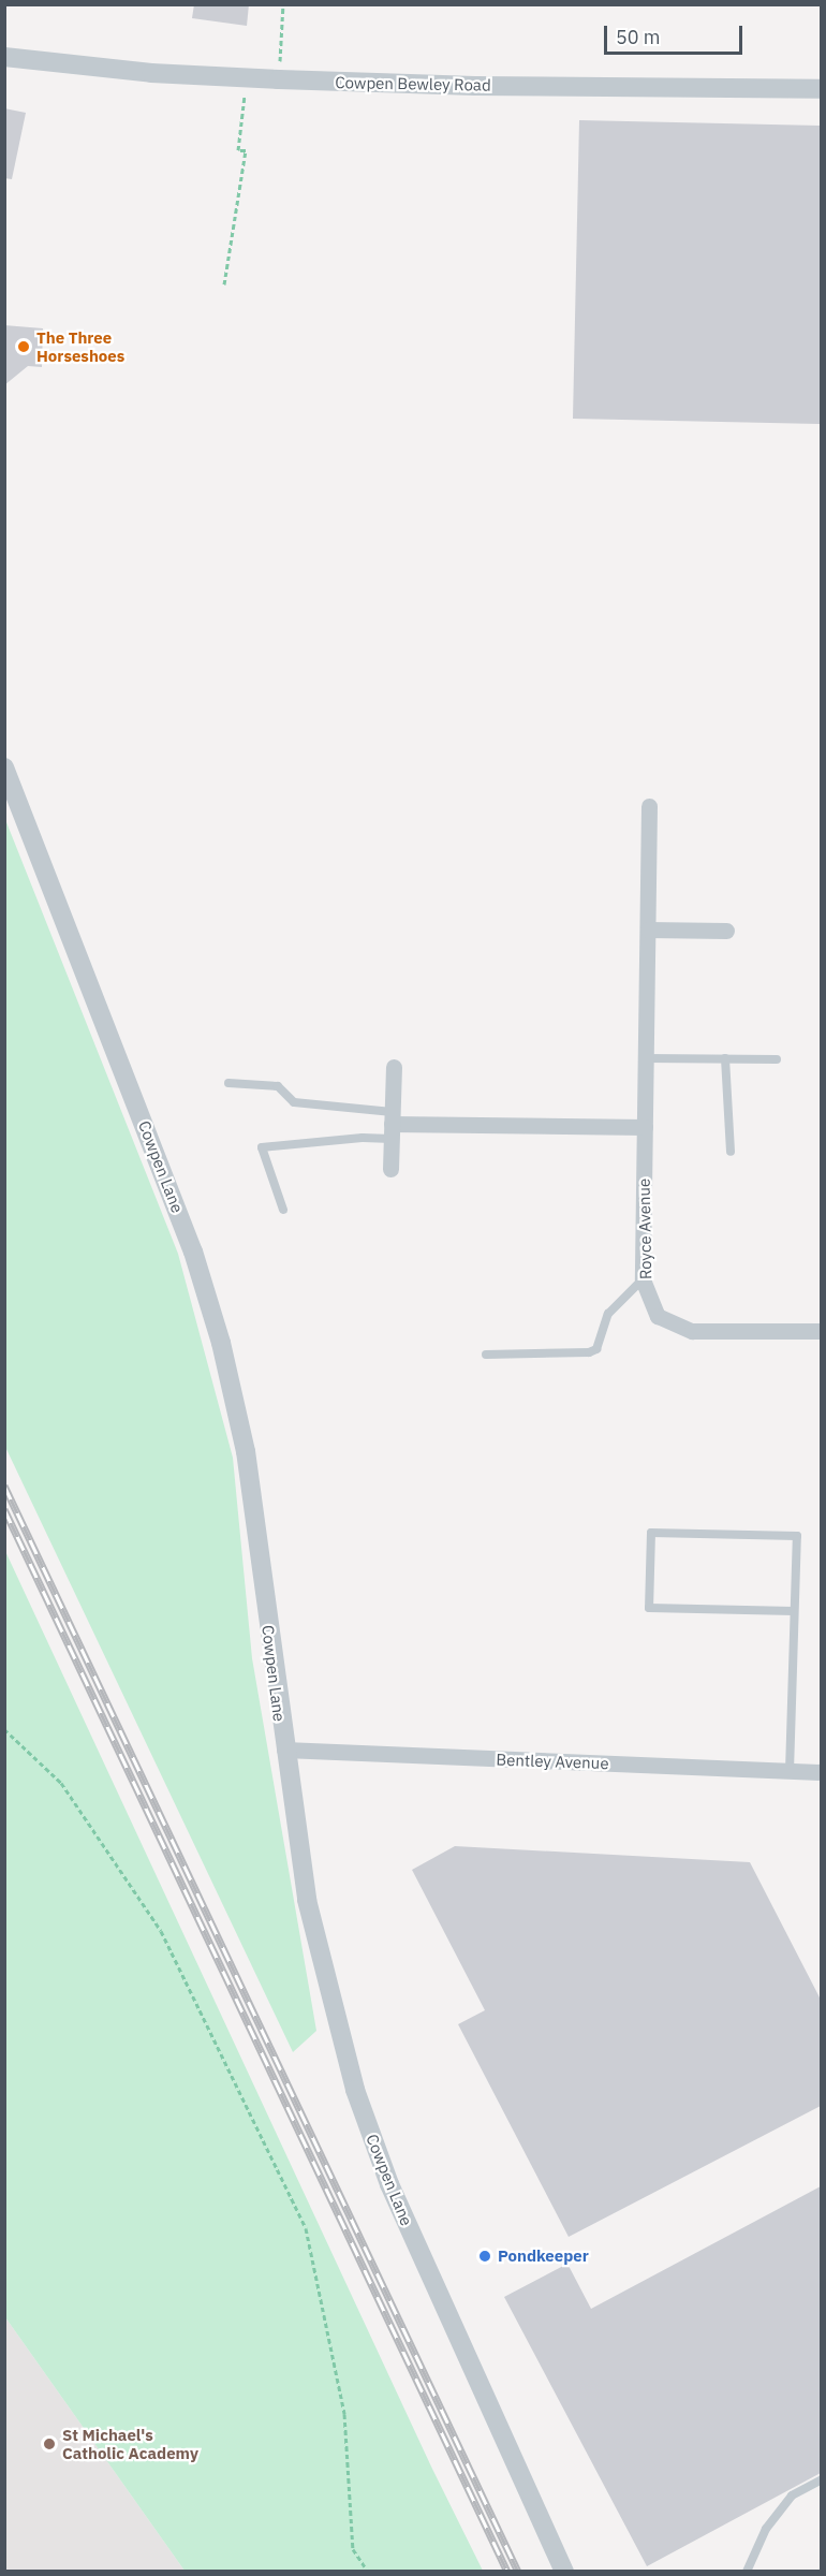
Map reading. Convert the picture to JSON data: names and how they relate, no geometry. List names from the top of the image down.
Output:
{
  "streets": {
    "street": [
      "Cowpen Bewley Road",
      "Cowpen Lane",
      "Royce Avenue",
      "Bentley Avenue"
    ]
  },
  "crossings": [
    ["Cowpen Lane", "Bentley Avenue"]
  ],
  "places": ["The Three Horseshoes", "Pondkeeper", "St Michael's Catholic Academy"],
  "scale_bar": "50 m"
}
